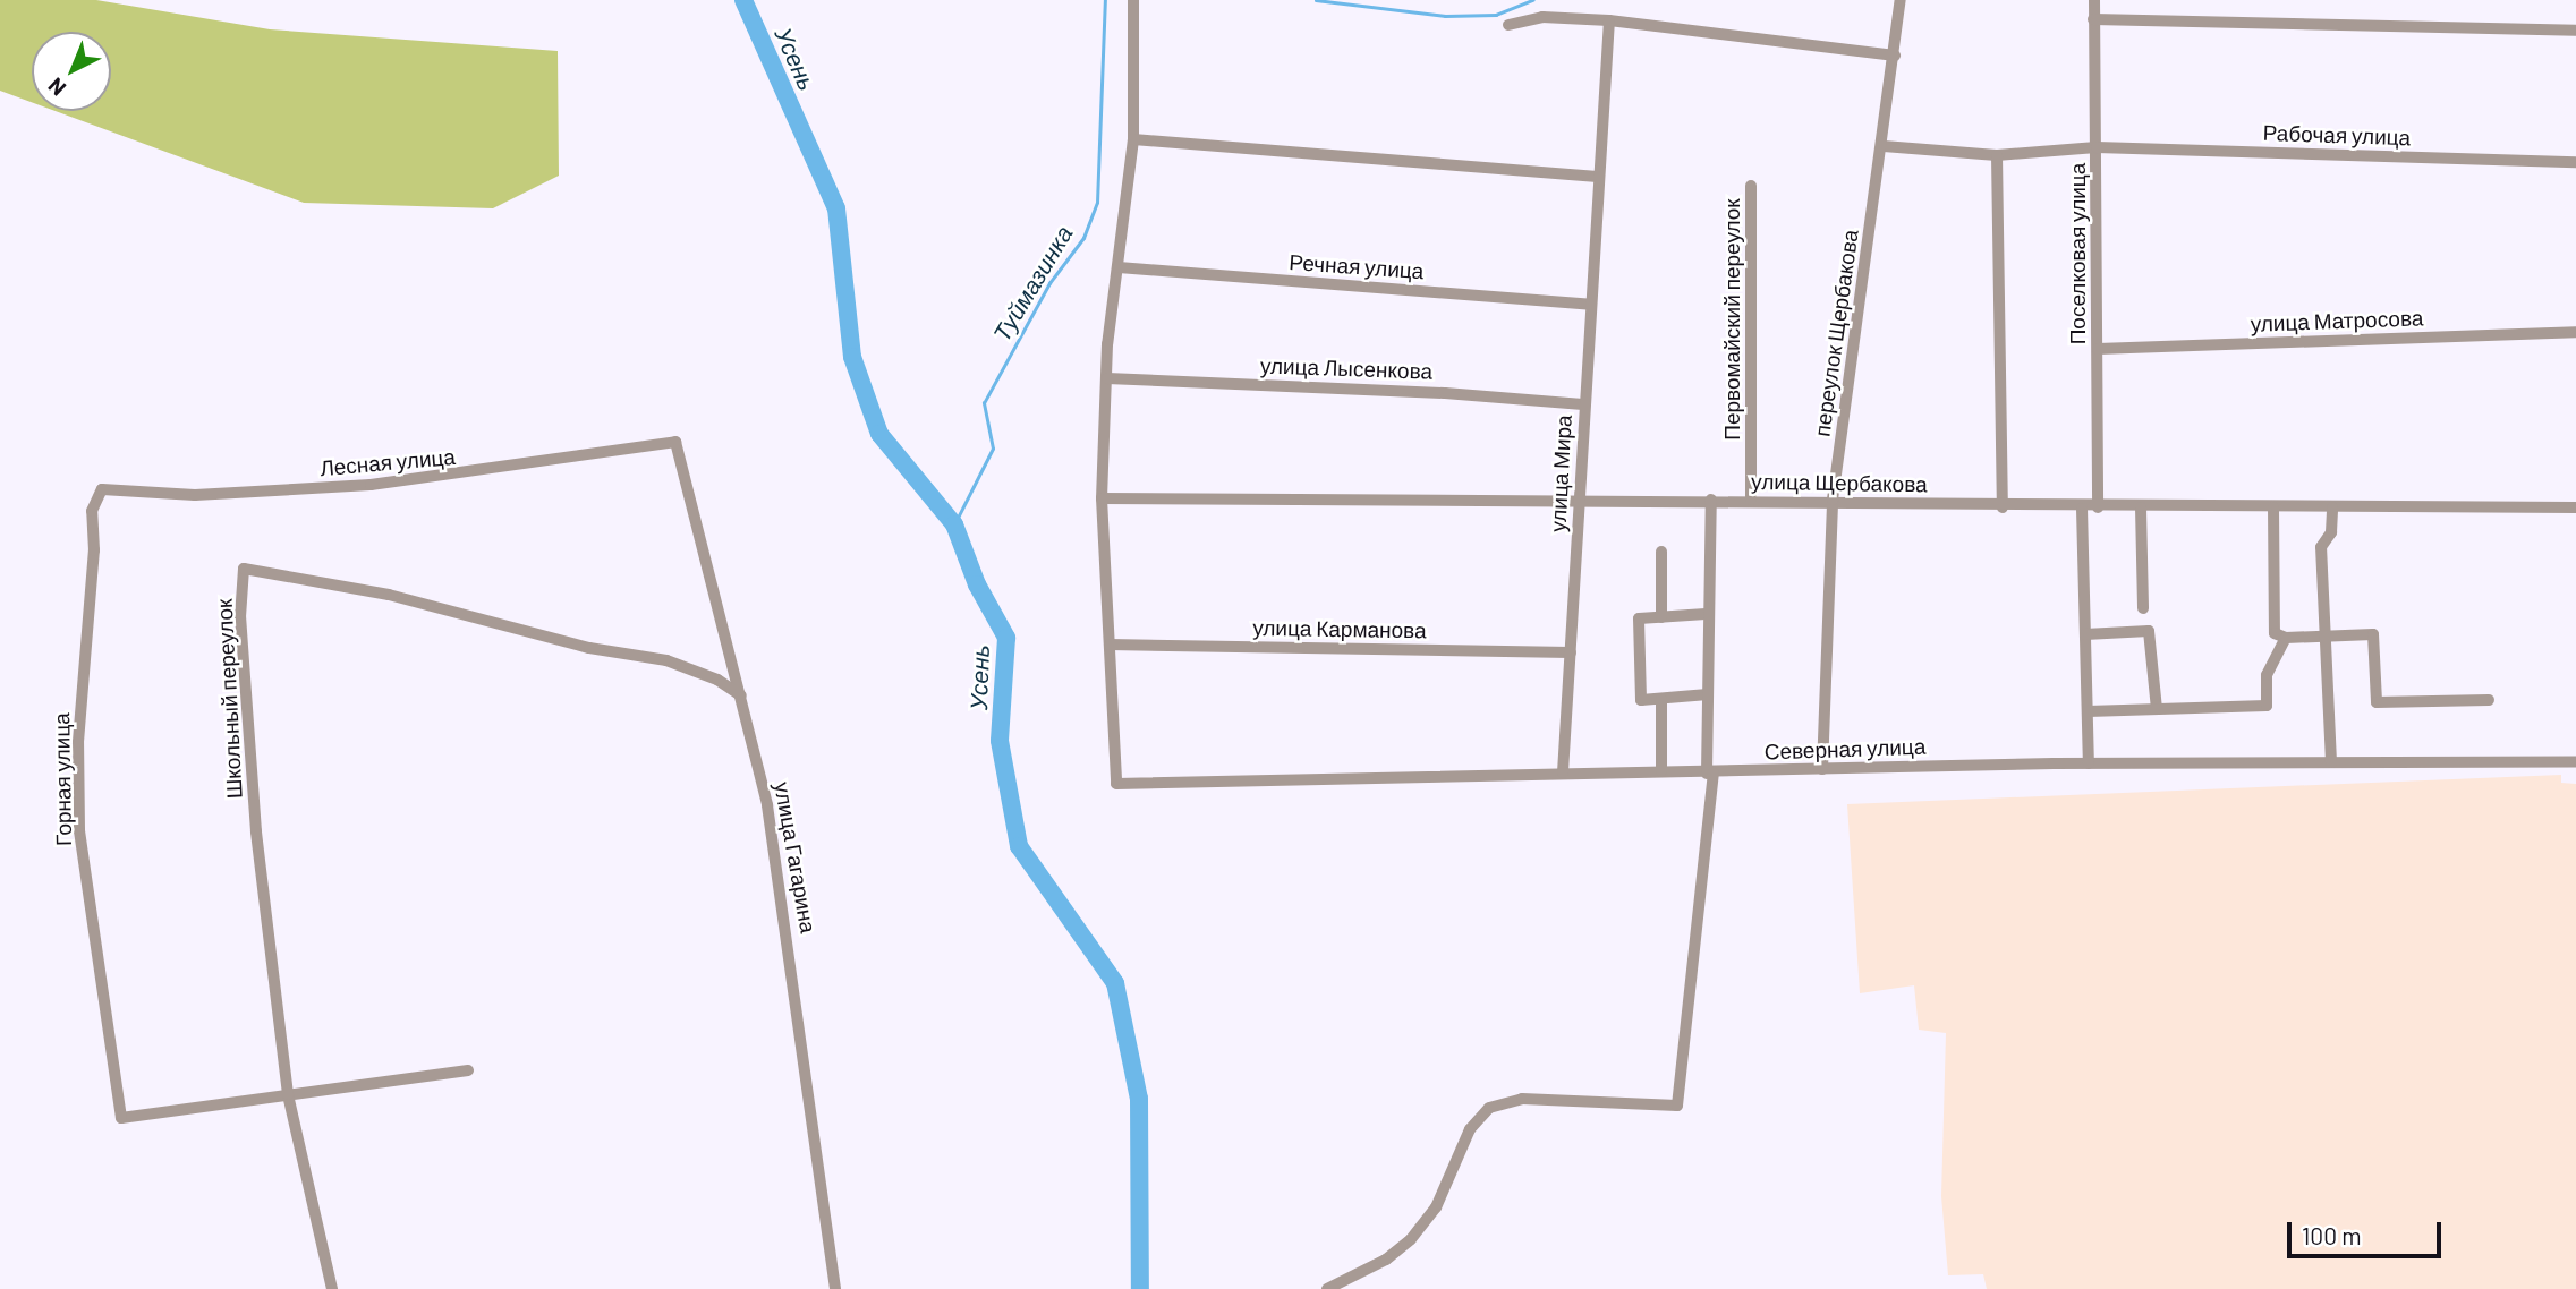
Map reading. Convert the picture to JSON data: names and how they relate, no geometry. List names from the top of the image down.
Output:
{
  "streets": {
    "street": [
      "Рабочая улица",
      "Поселковая улица",
      "Речная улица",
      "Первомайский переулок",
      "улица Матросова",
      "переулок Щербакова",
      "улица Лысенкова",
      "Лесная улица",
      "улица Мира",
      "улица Щербакова",
      "улица Карманова",
      "Школьный переулок",
      "Северная улица",
      "Горная улица",
      "улица Гагарина"
    ]
  },
  "crossings": [
    ["Рабочая улица", "Поселковая улица"],
    ["Рабочая улица", "переулок Щербакова"],
    ["Поселковая улица", "улица Матросова"],
    ["Поселковая улица", "улица Щербакова"],
    ["Речная улица", "улица Мира"],
    ["Первомайский переулок", "улица Щербакова"],
    ["переулок Щербакова", "улица Щербакова"],
    ["переулок Щербакова", "Северная улица"],
    ["улица Лысенкова", "улица Мира"],
    ["Лесная улица", "Горная улица"],
    ["Лесная улица", "улица Гагарина"],
    ["улица Мира", "улица Щербакова"],
    ["улица Мира", "улица Карманова"],
    ["улица Мира", "Северная улица"],
    ["улица Карманова", "Северная улица"],
    ["Школьный переулок", "Горная улица"],
    ["Школьный переулок", "улица Гагарина"]
  ],
  "water": ["Усень", "Туймазинка"],
  "scale_bar": "100 m",
  "north": "bottom left"
}
